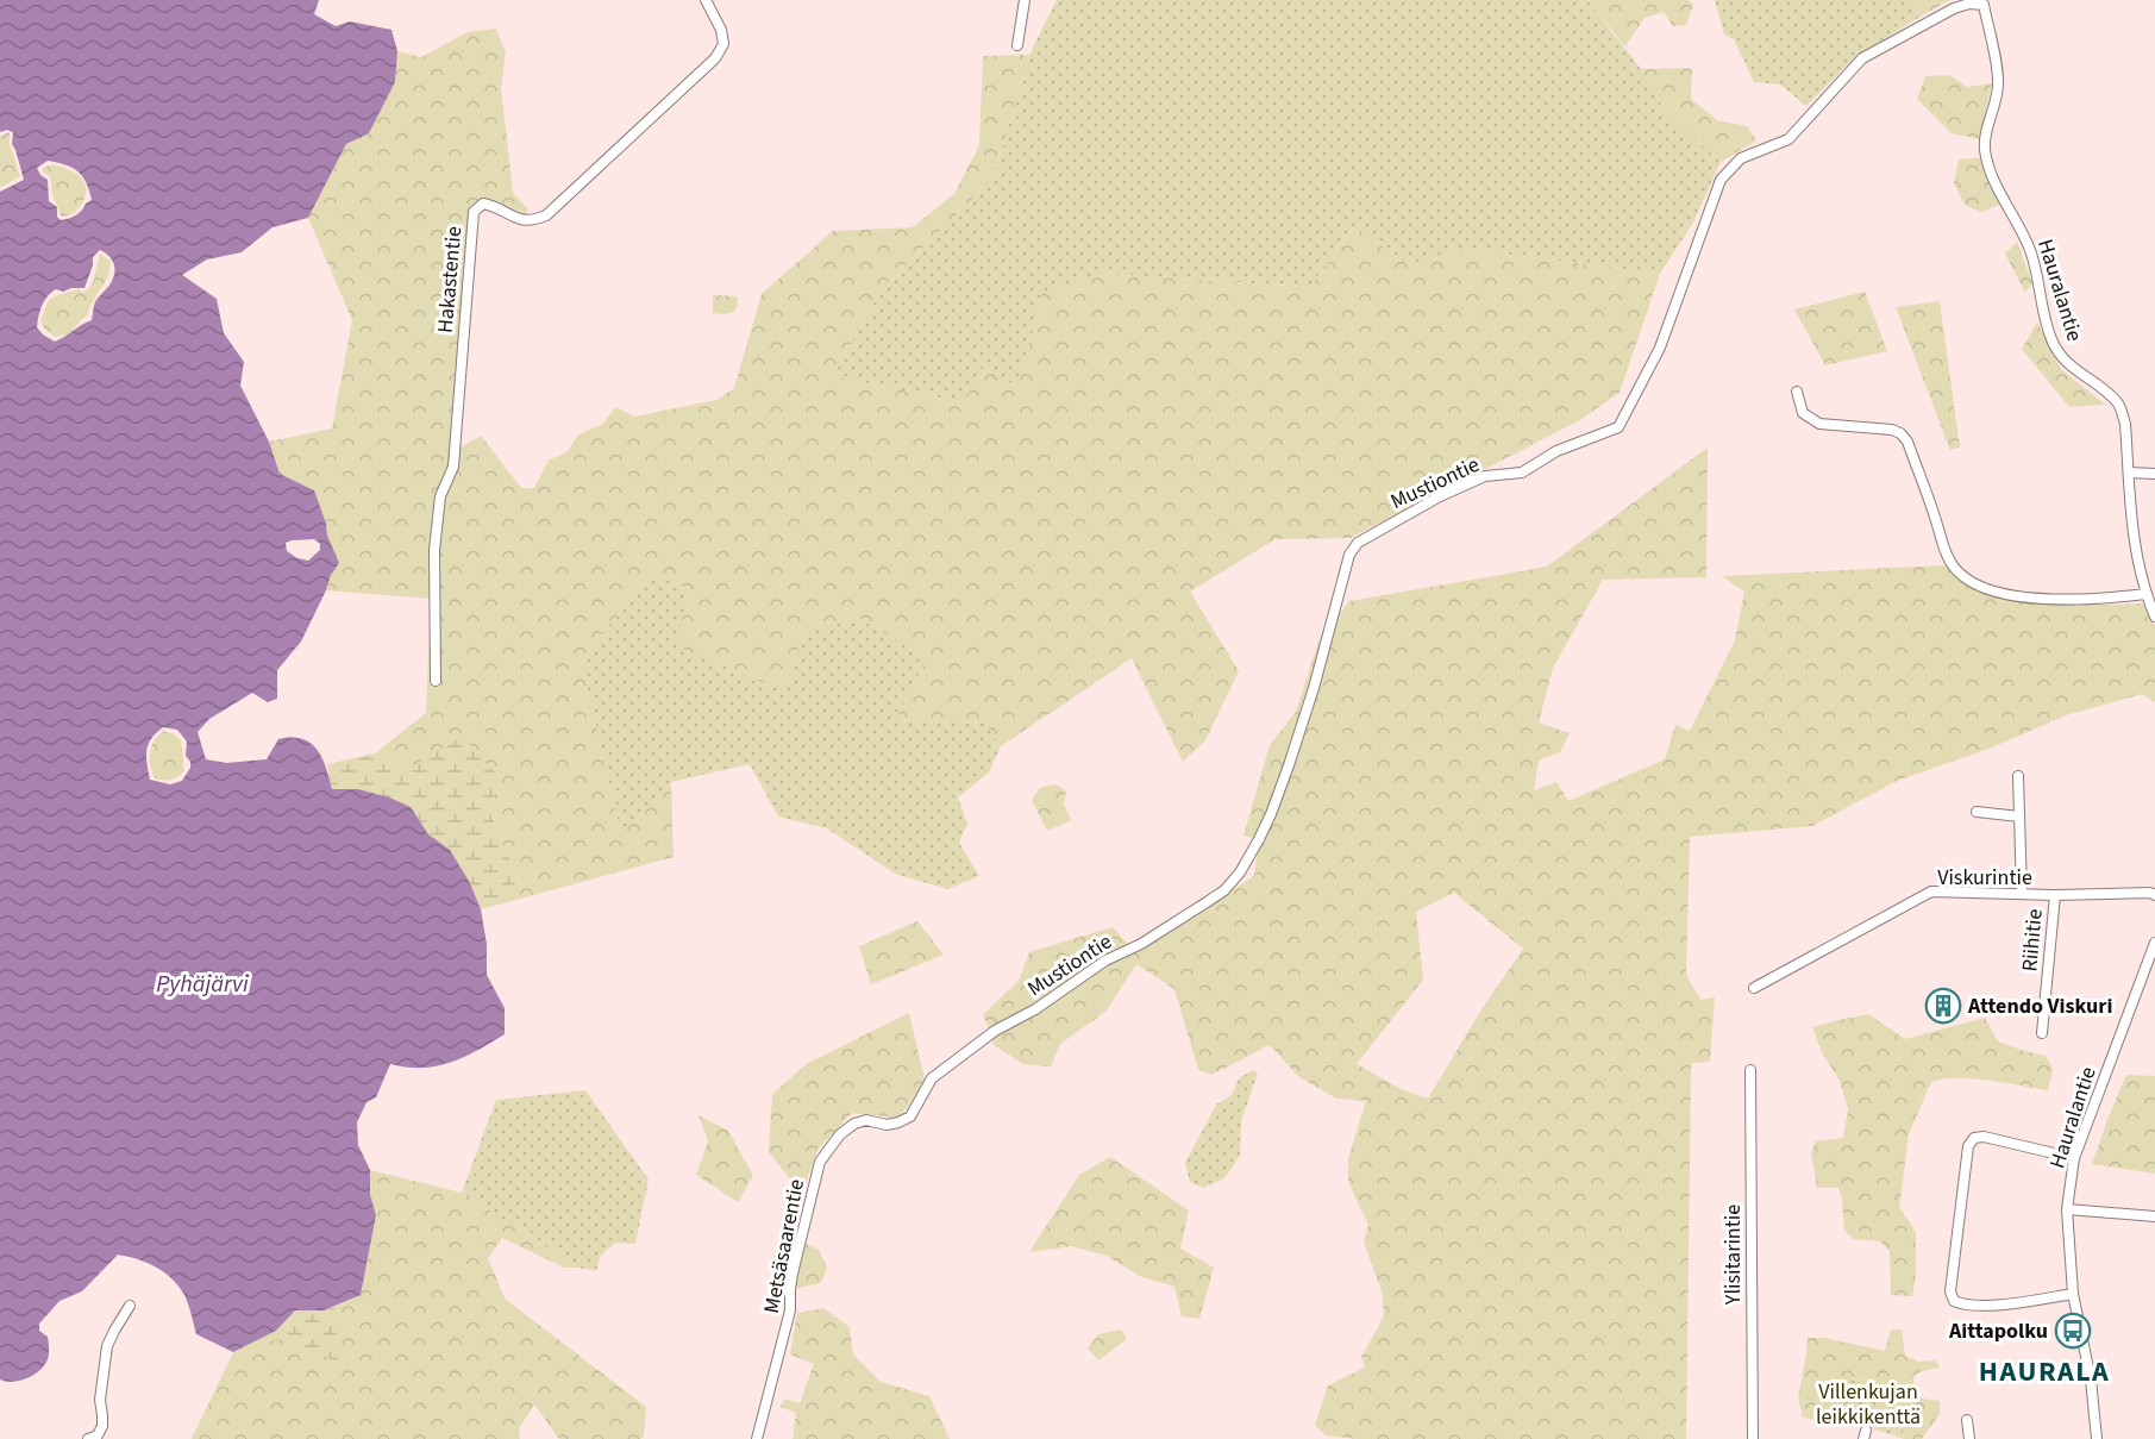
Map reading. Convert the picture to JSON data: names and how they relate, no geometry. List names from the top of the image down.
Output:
{
  "streets": {
    "street": [
      "Hakastentie",
      "Hauralantie",
      "Mustiontie",
      "Viskurintie",
      "Riihitie",
      "Metsäsaarentie",
      "Ylisitarintie"
    ]
  },
  "crossings": [
    ["Hauralantie", "Mustiontie"],
    ["Mustiontie", "Metsäsaarentie"],
    ["Viskurintie", "Riihitie"]
  ],
  "districts": ["HAURALA"],
  "water": ["Pyhäjärvi"],
  "parks": ["Villenkujan leikkikenttä"],
  "places": {
    "building": ["Attendo Viskuri"],
    "bus stop": ["Aittapolku"]
  }
}
